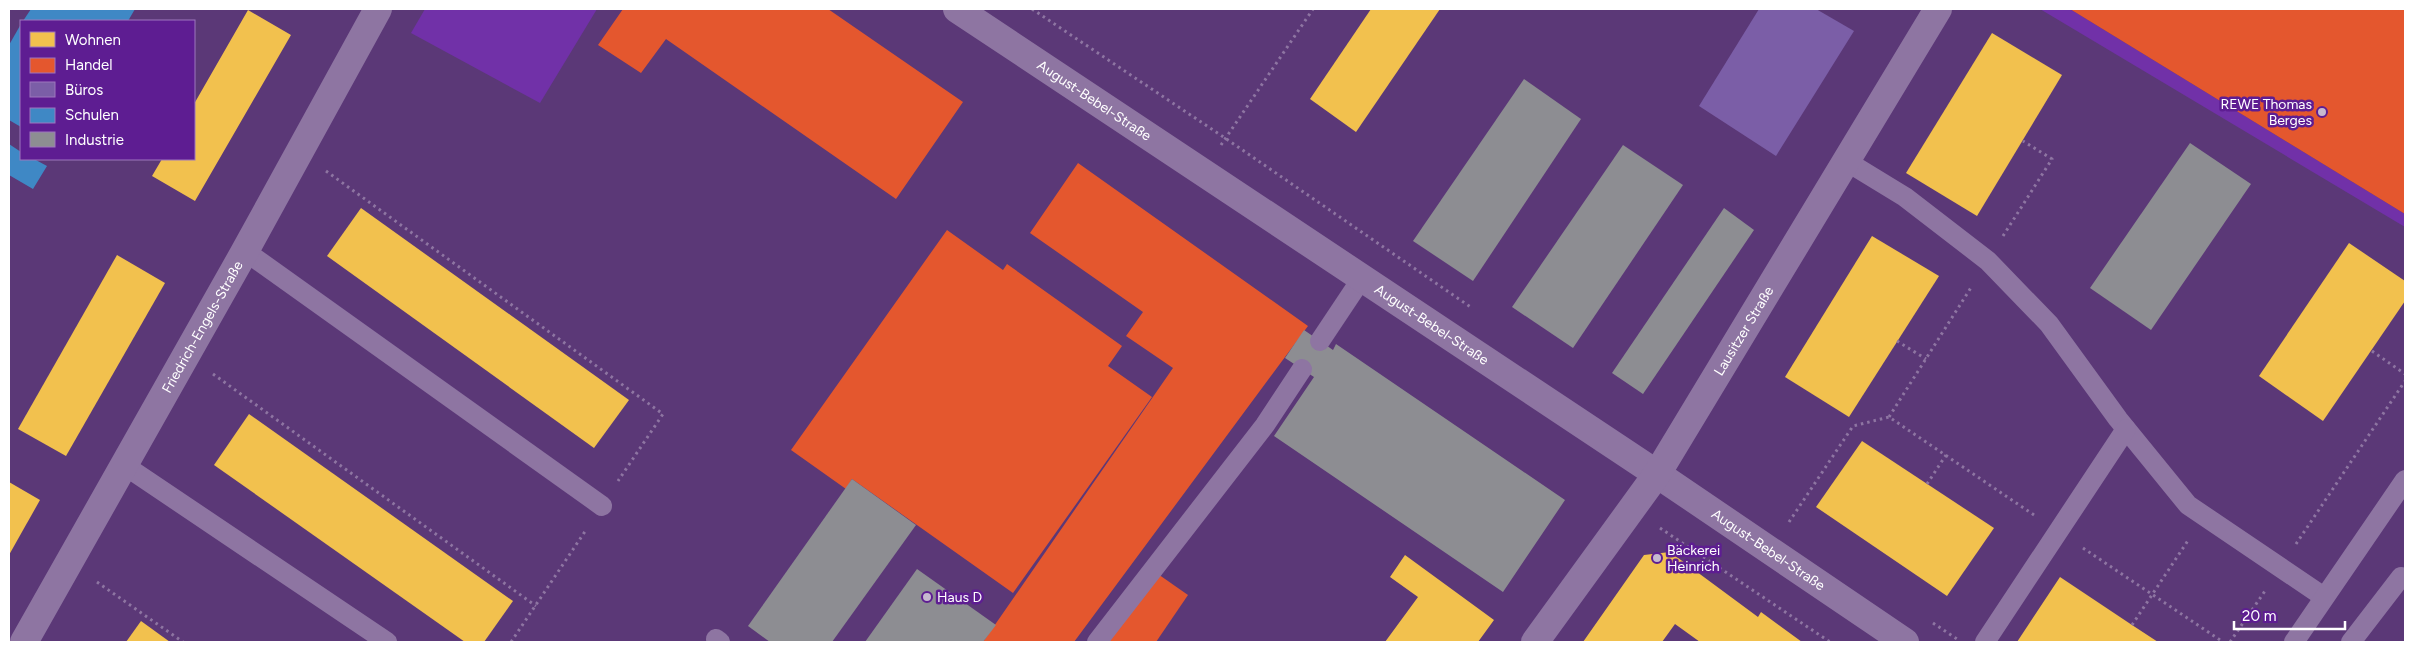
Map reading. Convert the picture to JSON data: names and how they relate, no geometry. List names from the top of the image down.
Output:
{
  "streets": {
    "street": ["August-Bebel-Straße", "Friedrich-Engels-Straße", "Lausitzer Straße"]
  },
  "crossings": [
    ["August-Bebel-Straße", "Lausitzer Straße"]
  ],
  "places": ["REWE Thomas Berges", "Bäckerei Heinrich", "Haus D"],
  "legend": [
    "Wohnen",
    "Handel",
    "Büros",
    "Schulen",
    "Industrie"
  ],
  "scale_bar": "20 m"
}
